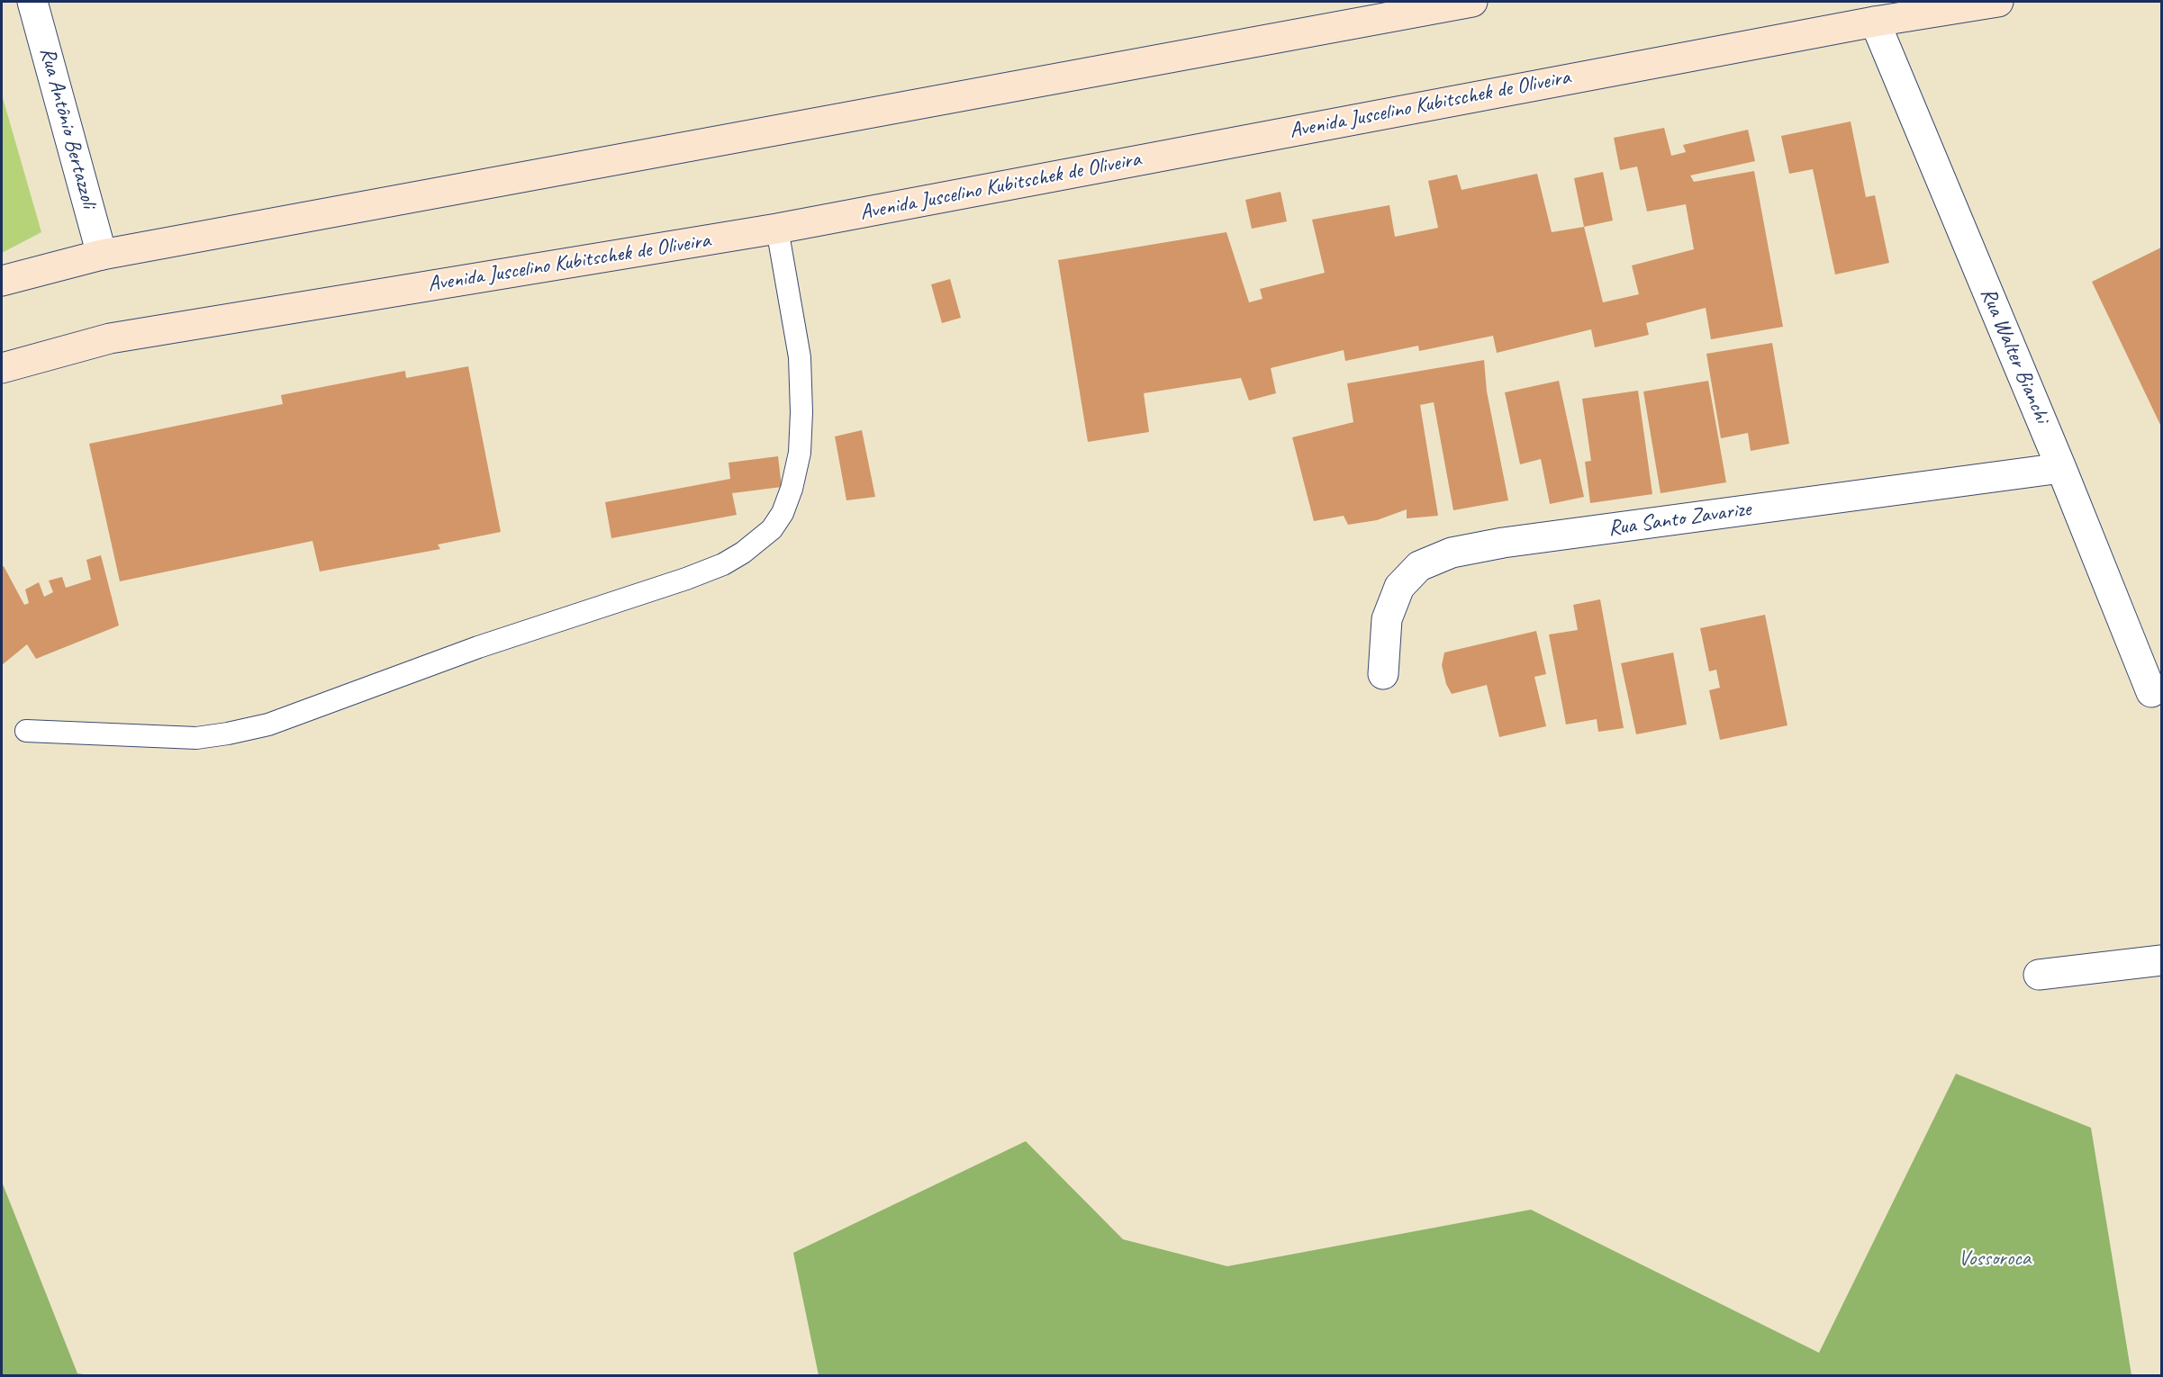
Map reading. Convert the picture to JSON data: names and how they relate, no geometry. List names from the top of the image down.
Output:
{
  "streets": {
    "main road": ["Avenida Juscelino Kubitschek de Oliveira"],
    "street": ["Rua Antônio Bertazzoli", "Rua Walter Bianchi", "Rua Santo Zavarize"]
  },
  "crossings": [
    ["Avenida Juscelino Kubitschek de Oliveira", "Rua Walter Bianchi"],
    ["Rua Walter Bianchi", "Rua Santo Zavarize"]
  ],
  "parks": ["Vossoroca"]
}
